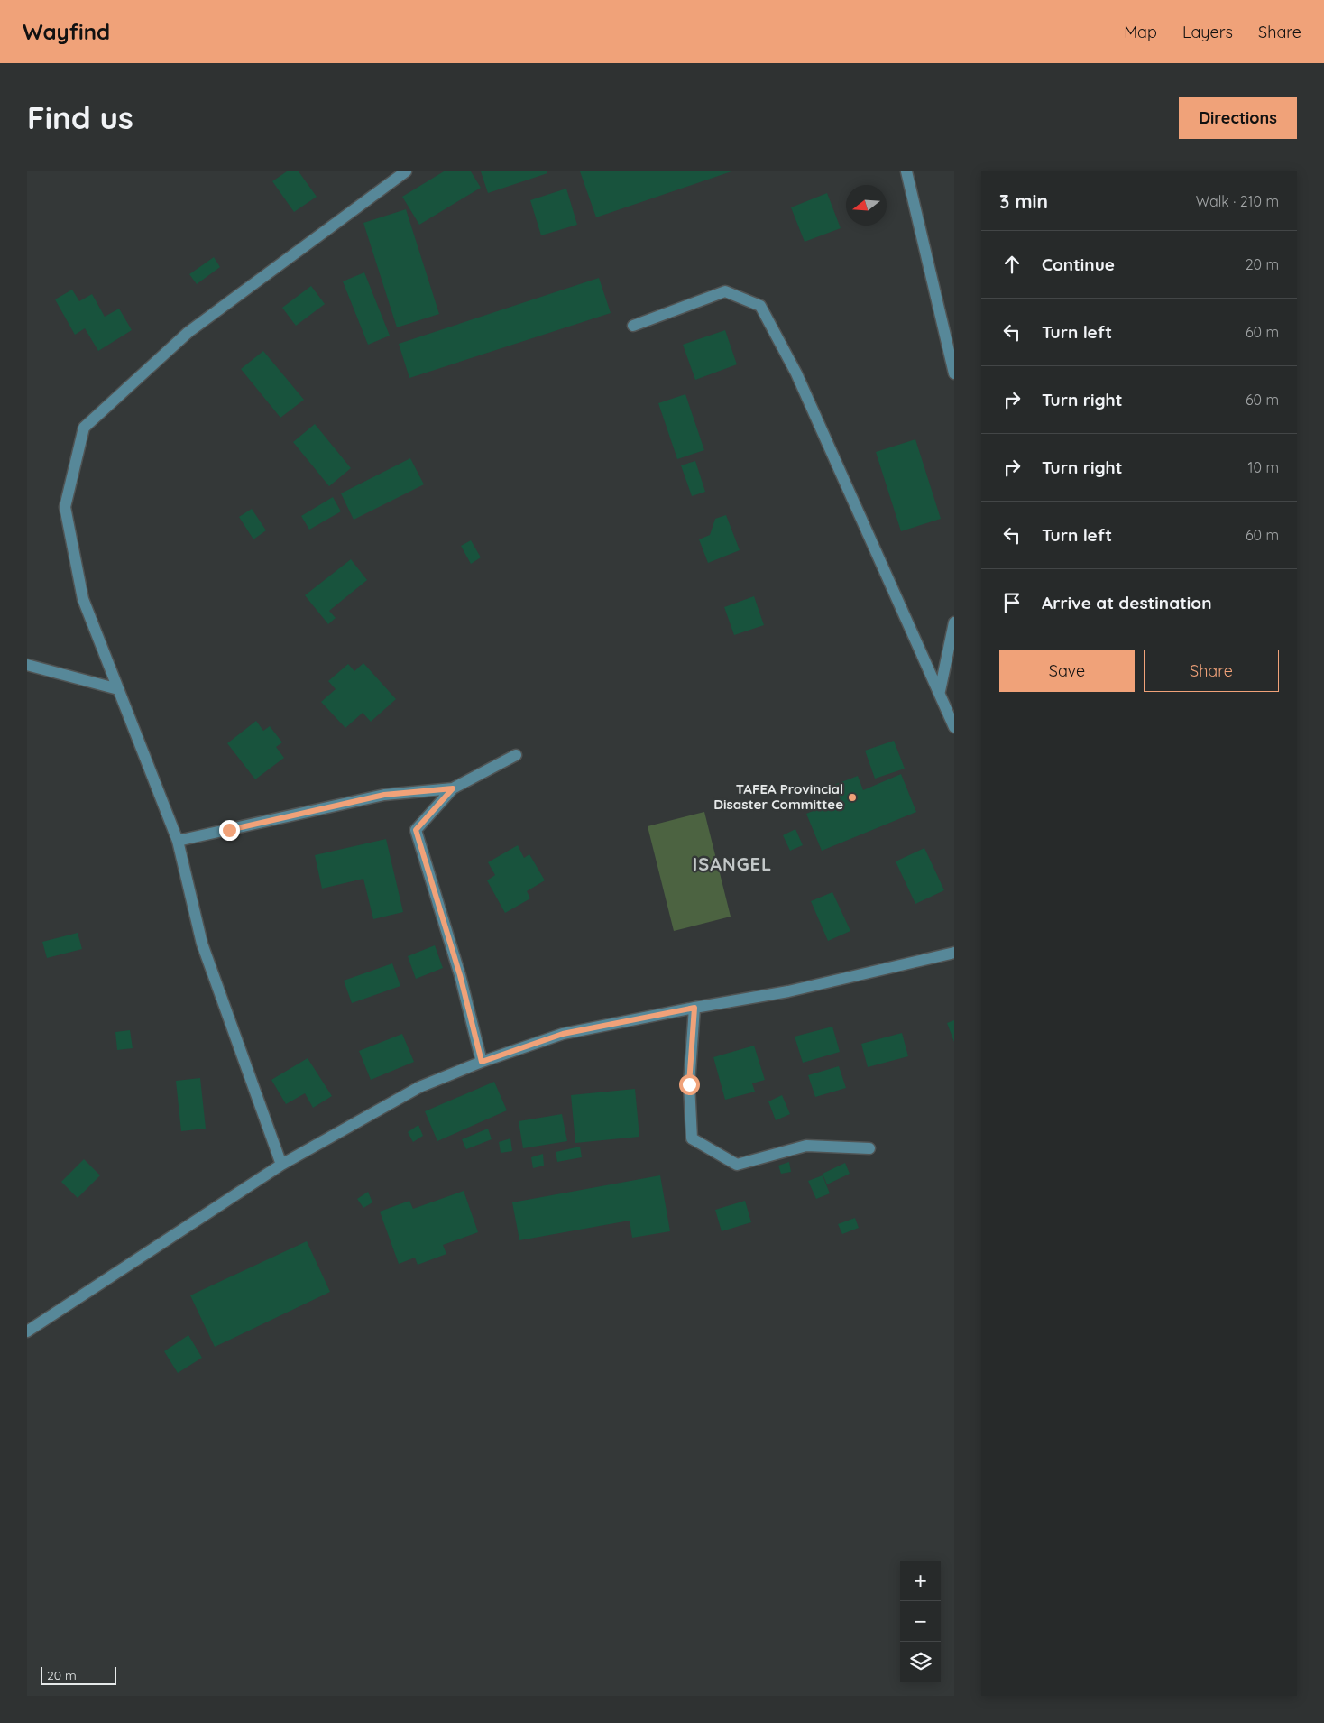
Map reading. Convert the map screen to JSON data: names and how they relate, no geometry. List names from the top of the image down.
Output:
{
  "districts": ["ISANGEL"],
  "places": ["TAFEA Provincial Disaster Committee"],
  "scale_bar": "20 m",
  "north": "left",
  "page": {
    "header": "Wayfind",
    "nav": ["Map", "Layers", "Share"],
    "buttons": [
      "Directions",
      ["Save", "Share"]
    ],
    "title": "Find us",
    "heading": ["3 min", "Walk · 210 m"],
    "list": [
      ["Continue", "20 m"],
      ["Turn left", "60 m"],
      ["Turn right", "60 m"],
      ["Turn right", "10 m"],
      ["Turn left", "60 m"],
      "Arrive at destination"
    ],
    "map_buttons": ["+", "−"],
    "scale": "20 m"
  }
}
